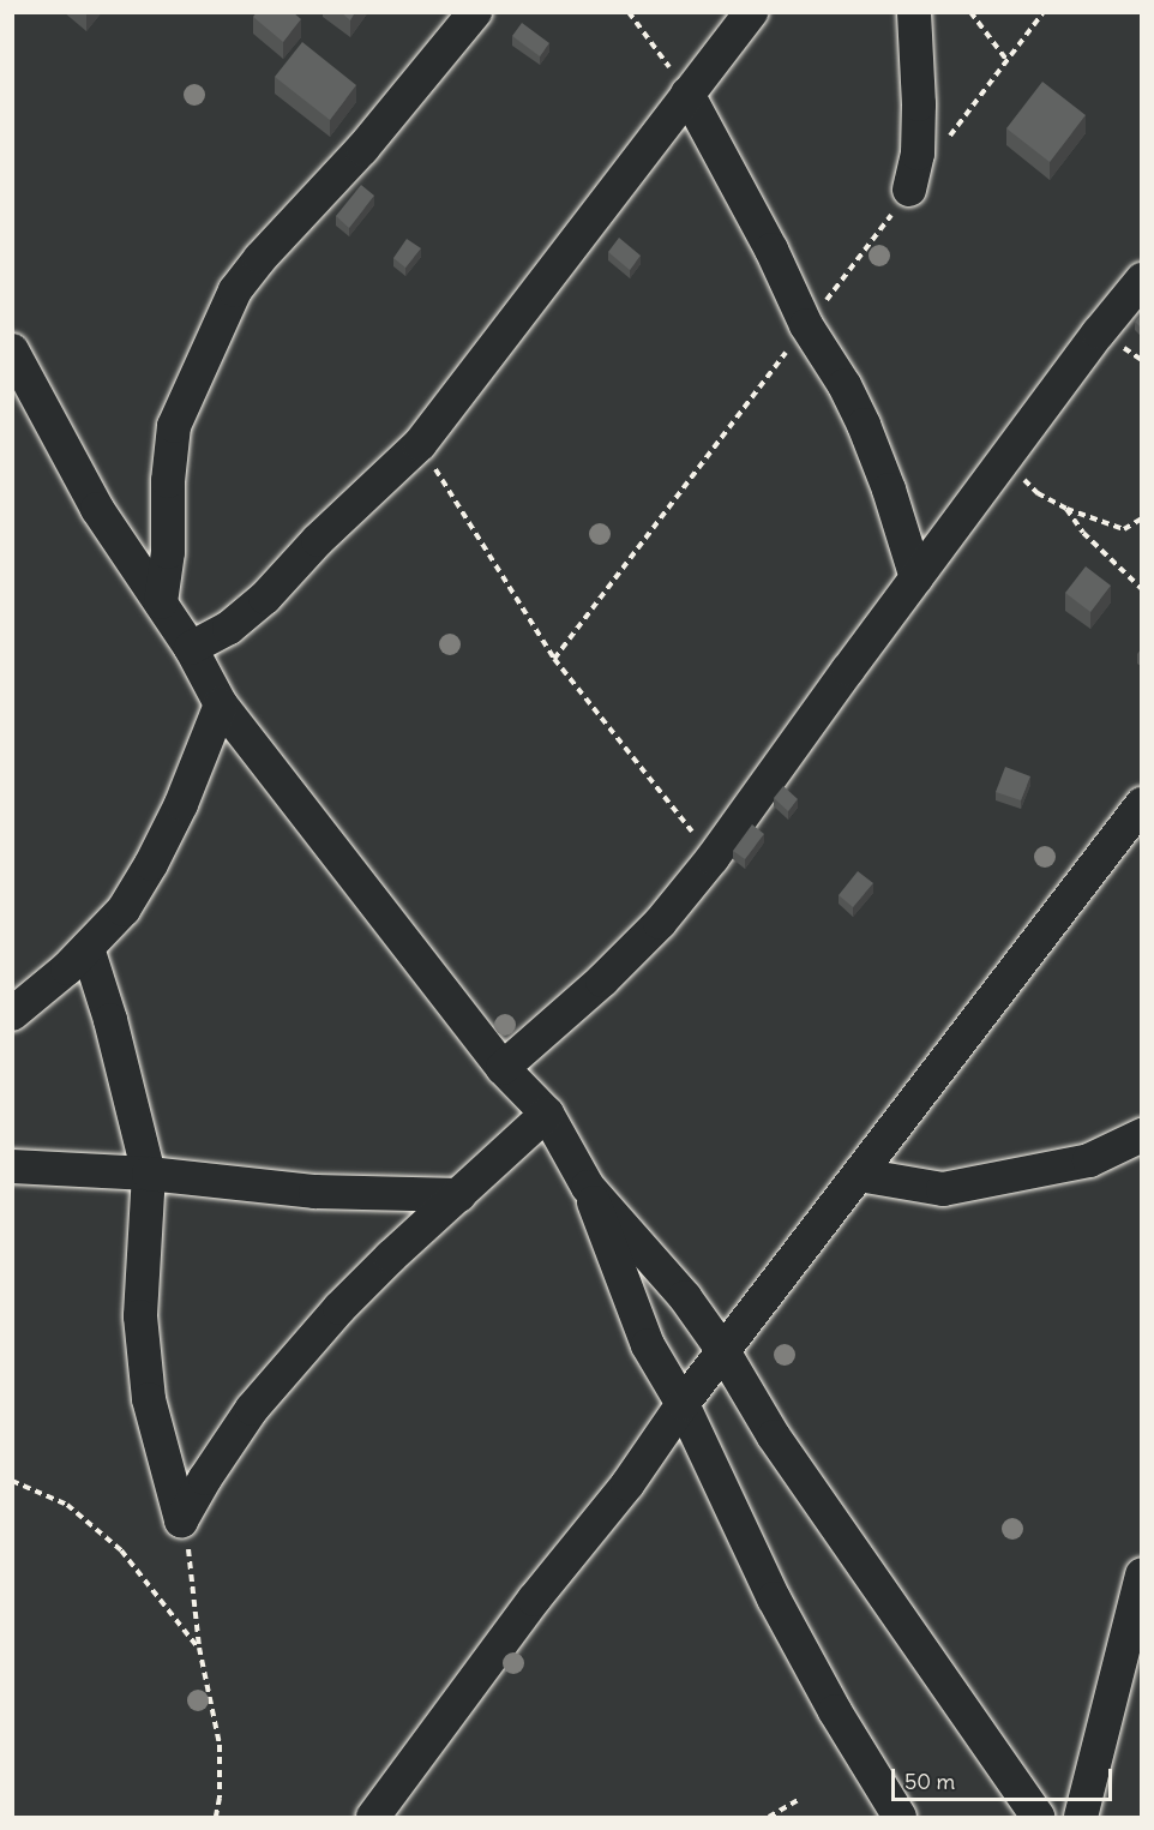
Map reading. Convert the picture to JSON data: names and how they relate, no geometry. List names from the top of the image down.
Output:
{
  "scale_bar": "50 m"
}
